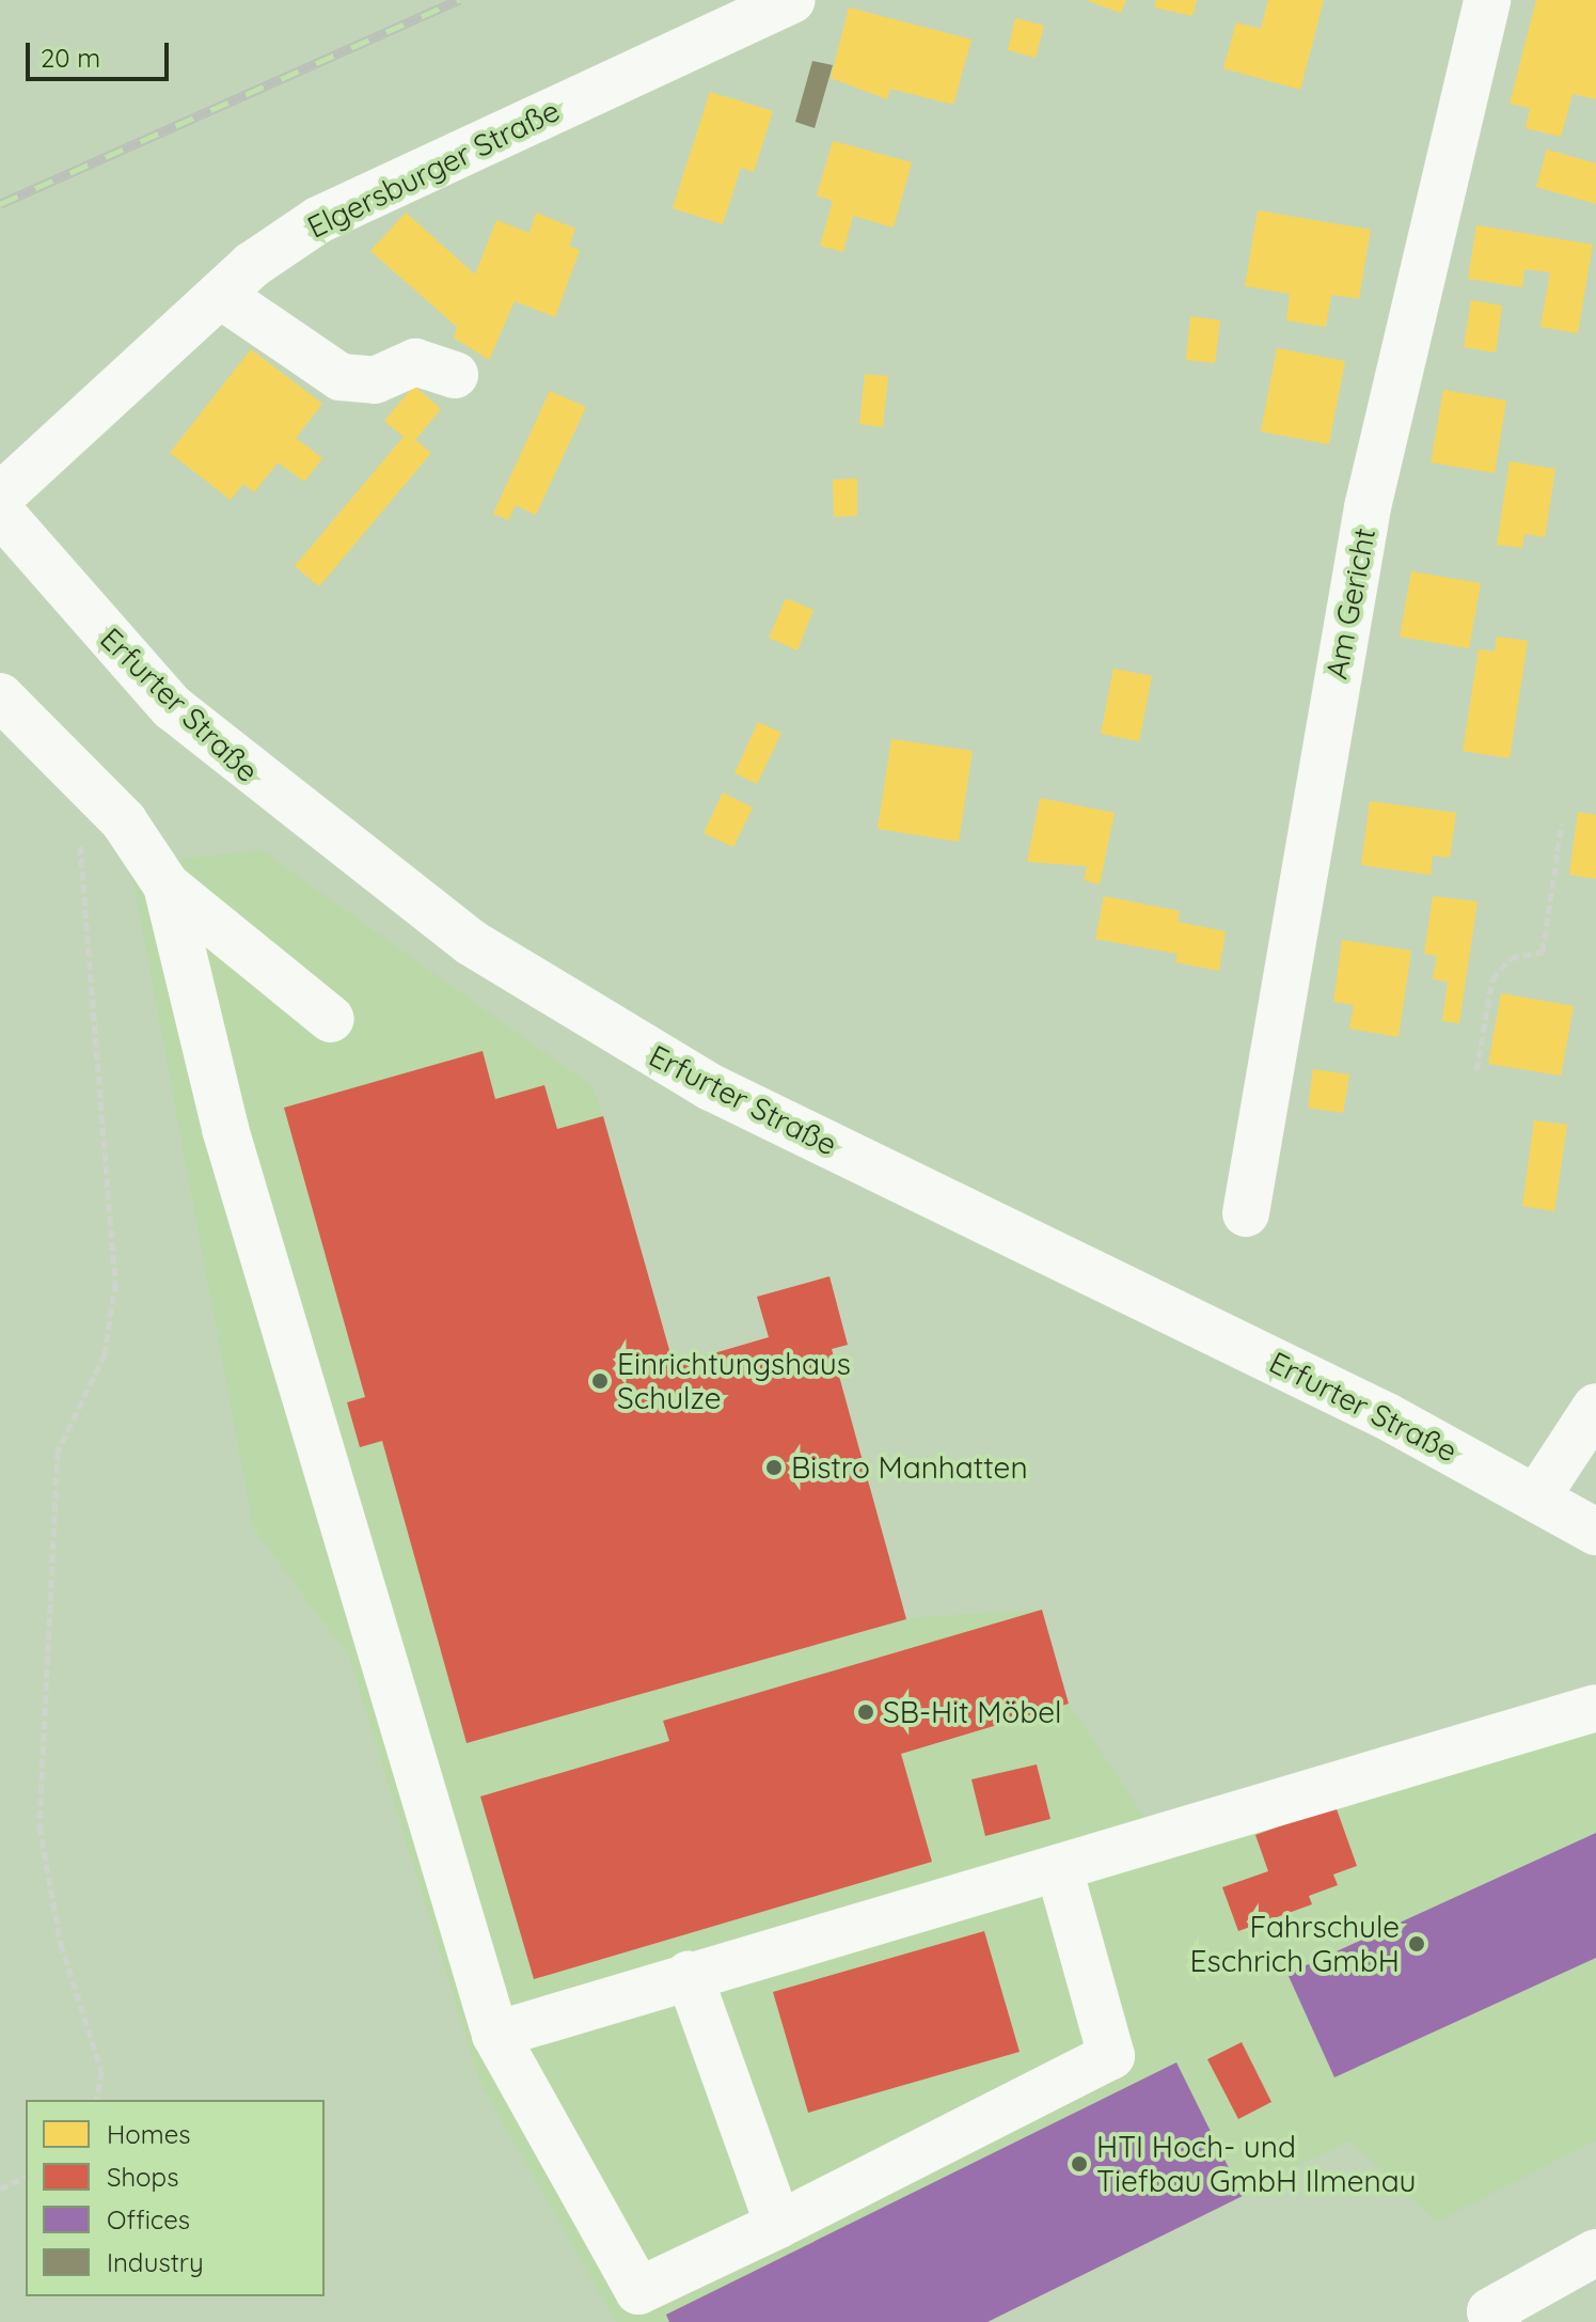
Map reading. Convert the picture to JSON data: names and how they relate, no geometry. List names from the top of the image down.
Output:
{
  "streets": {
    "street": ["Elgersburger Straße", "Am Gericht", "Erfurter Straße"]
  },
  "places": [
    "Einrichtungshaus Schulze",
    "Bistro Manhatten",
    "SB-Hit Möbel",
    "Fahrschule Eschrich GmbH",
    "HTI Hoch- und Tiefbau GmbH Ilmenau"
  ],
  "legend": [
    "Homes",
    "Shops",
    "Offices",
    "Industry"
  ],
  "scale_bar": "20 m"
}
